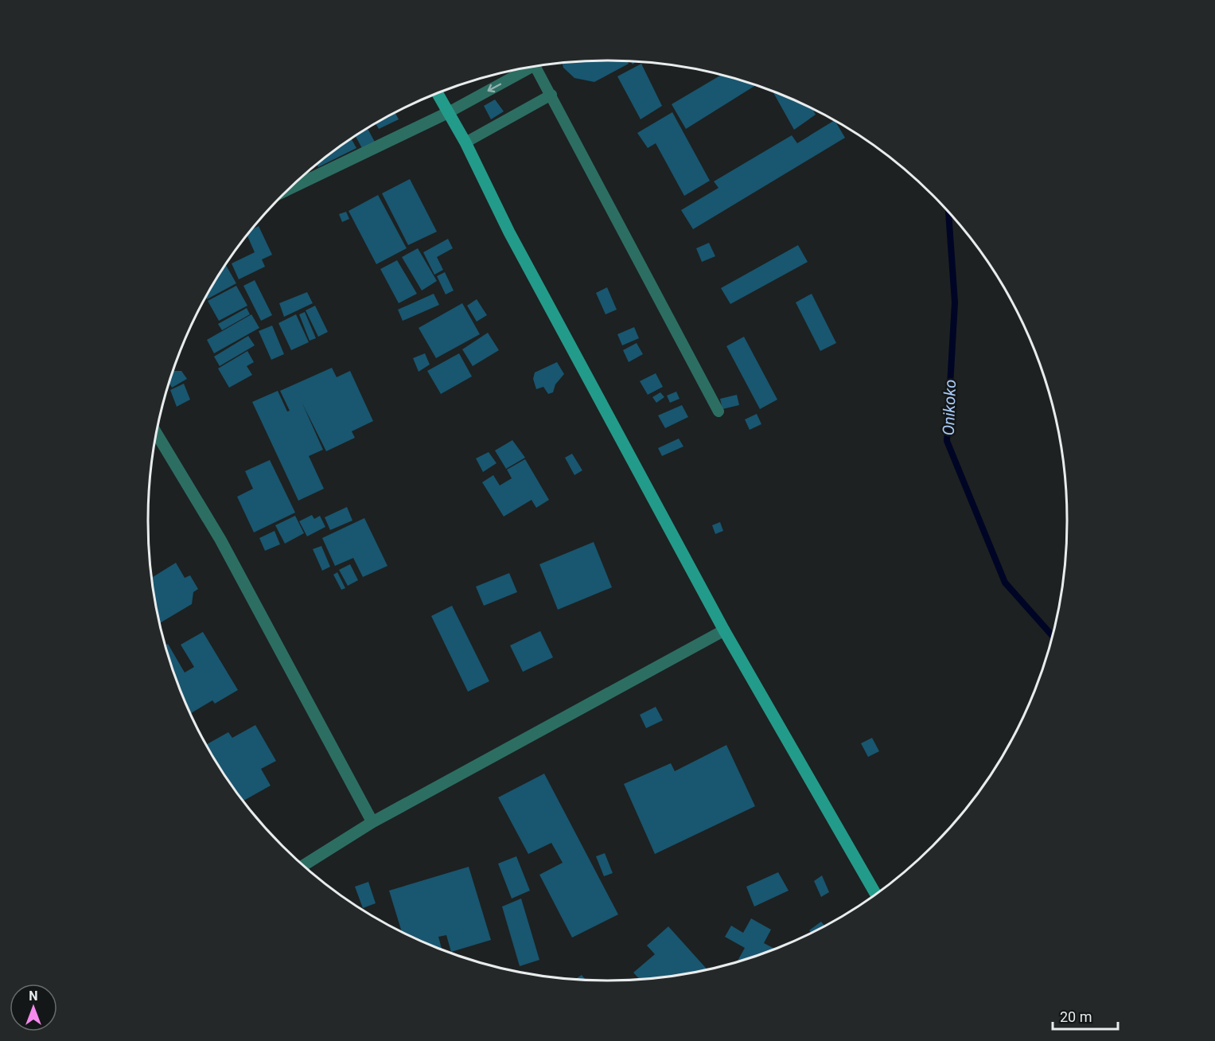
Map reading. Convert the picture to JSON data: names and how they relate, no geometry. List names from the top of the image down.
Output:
{
  "water": ["Onikoko"],
  "scale_bar": "20 m",
  "north": "top"
}
